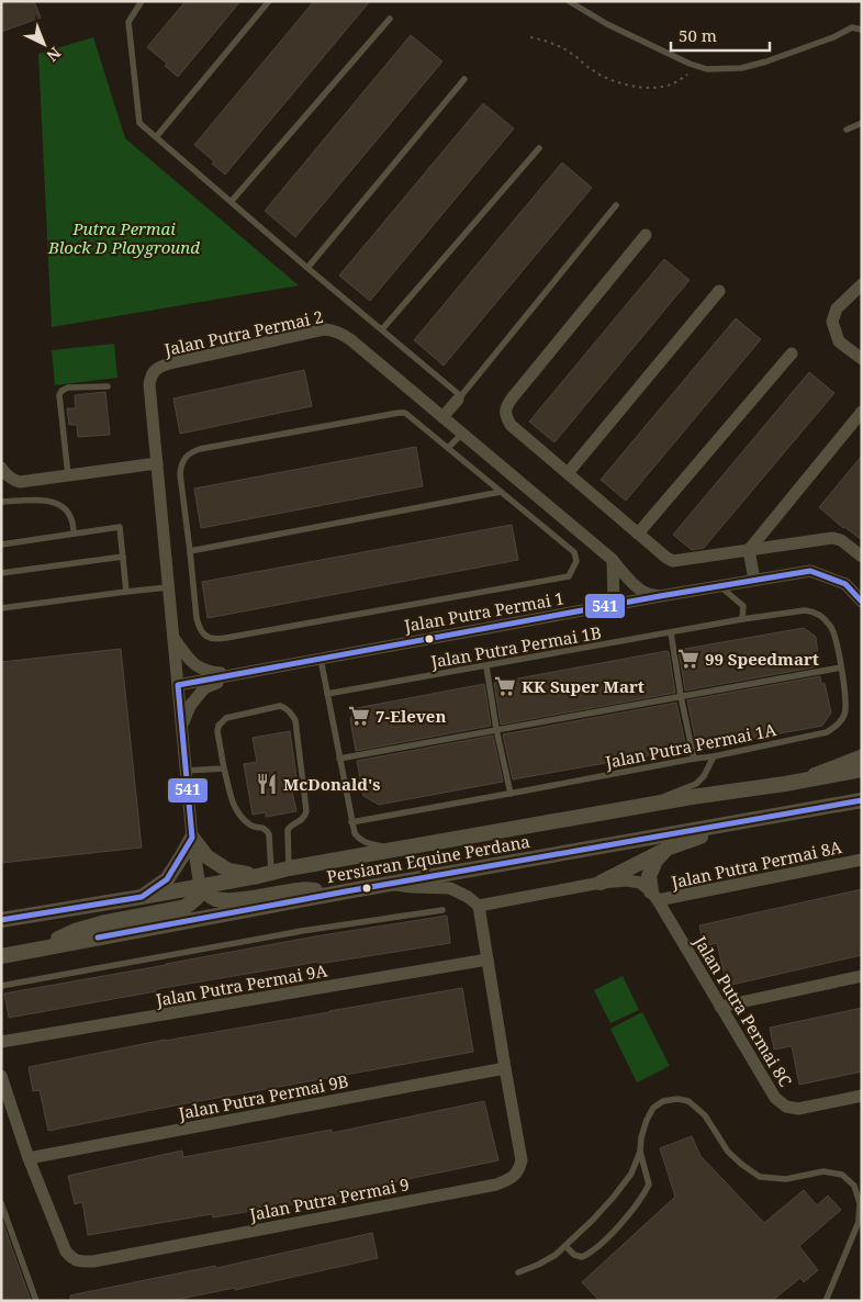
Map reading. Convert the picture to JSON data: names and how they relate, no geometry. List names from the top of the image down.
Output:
{
  "streets": {
    "street": [
      "Jalan Putra Permai 2",
      "Jalan Putra Permai 1",
      "Persiaran Equine Perdana",
      "Jalan Putra Permai 8A",
      "Jalan Putra Permai 9A",
      "Jalan Putra Permai 8C",
      "Jalan Putra Permai 9B",
      "Jalan Putra Permai 9"
    ],
    "lane": ["Jalan Putra Permai 1B", "Jalan Putra Permai 1A"]
  },
  "crossings": [
    ["Jalan Putra Permai 2", "Jalan Putra Permai 1"],
    ["Jalan Putra Permai 2", "Persiaran Equine Perdana"],
    ["Jalan Putra Permai 1B", "Jalan Putra Permai 1A"],
    ["Jalan Putra Permai 8A", "Jalan Putra Permai 8C"],
    ["Jalan Putra Permai 8A", "Jalan Putra Permai 9"],
    ["Jalan Putra Permai 9A", "Jalan Putra Permai 9"],
    ["Jalan Putra Permai 9B", "Jalan Putra Permai 9"]
  ],
  "parks": ["Putra Permai Block D Playground"],
  "places": {
    "supermarket": ["99 Speedmart", "KK Super Mart", "7-Eleven"],
    "restaurant": ["McDonald's"]
  },
  "lines": ["transit line 541"],
  "scale_bar": "50 m",
  "north": "bottom right"
}
